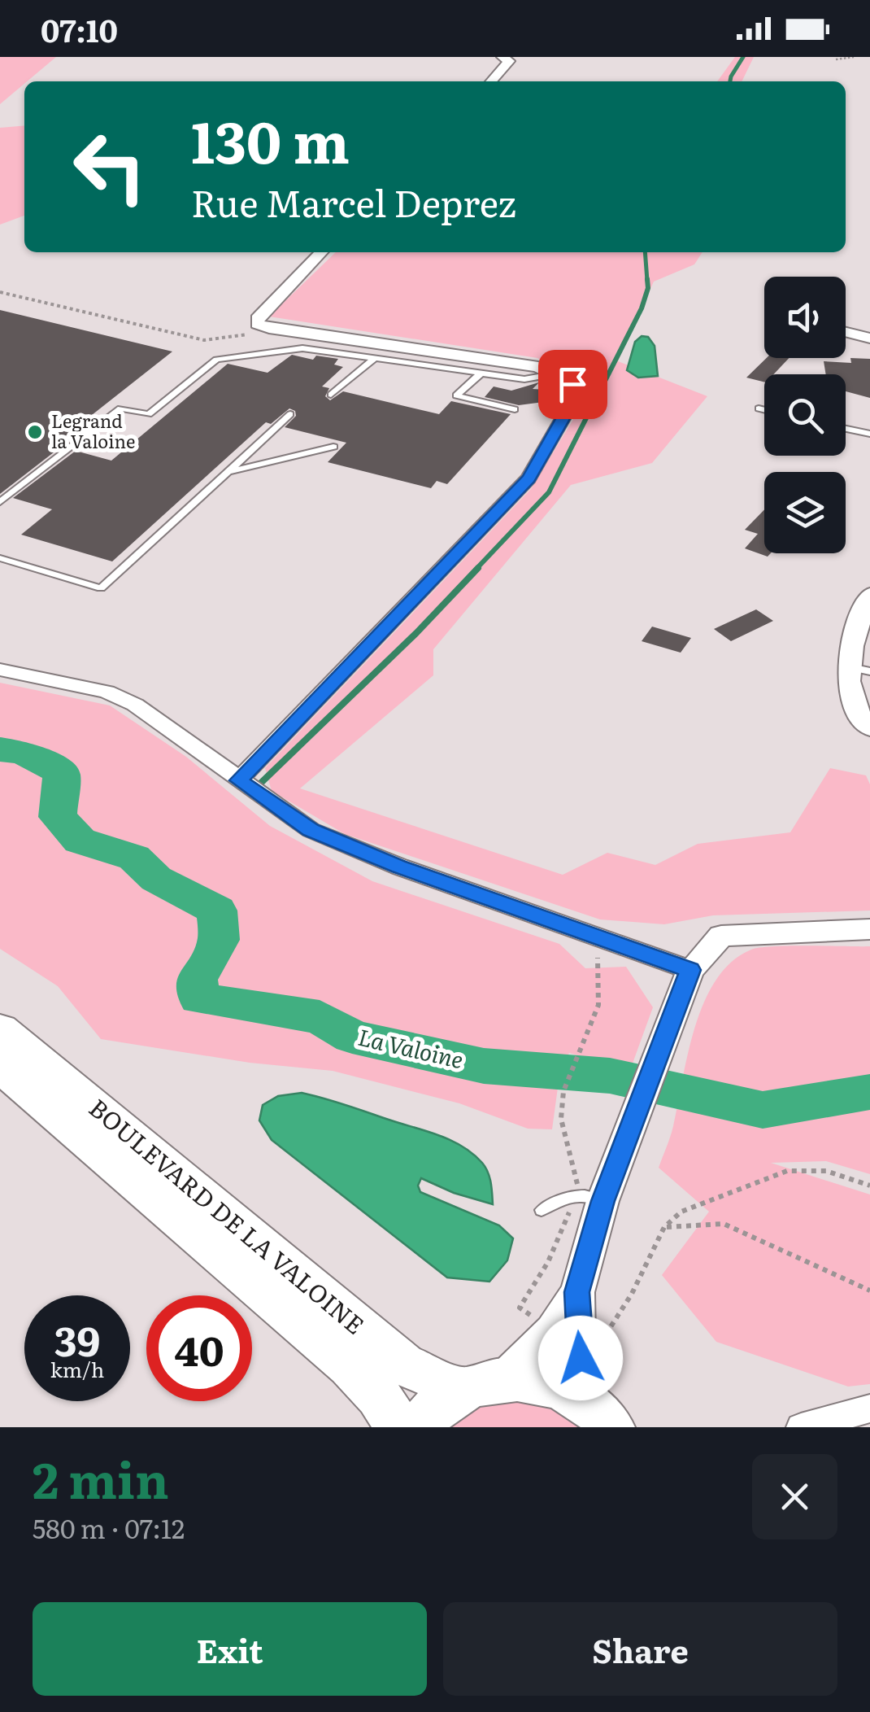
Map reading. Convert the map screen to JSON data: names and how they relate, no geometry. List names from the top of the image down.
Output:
{
  "streets": {
    "main road": ["BOULEVARD DE LA VALOINE"]
  },
  "water": ["La Valoine"],
  "places": ["Legrand la Valoine"],
  "page": {
    "status": "07:10",
    "turn": ["130 m", "Rue Marcel Deprez"],
    "speed": "39 km/h",
    "limit": "40",
    "heading": ["2 min", "580 m · 07:12"],
    "buttons": ["Exit", "Share"]
  }
}
